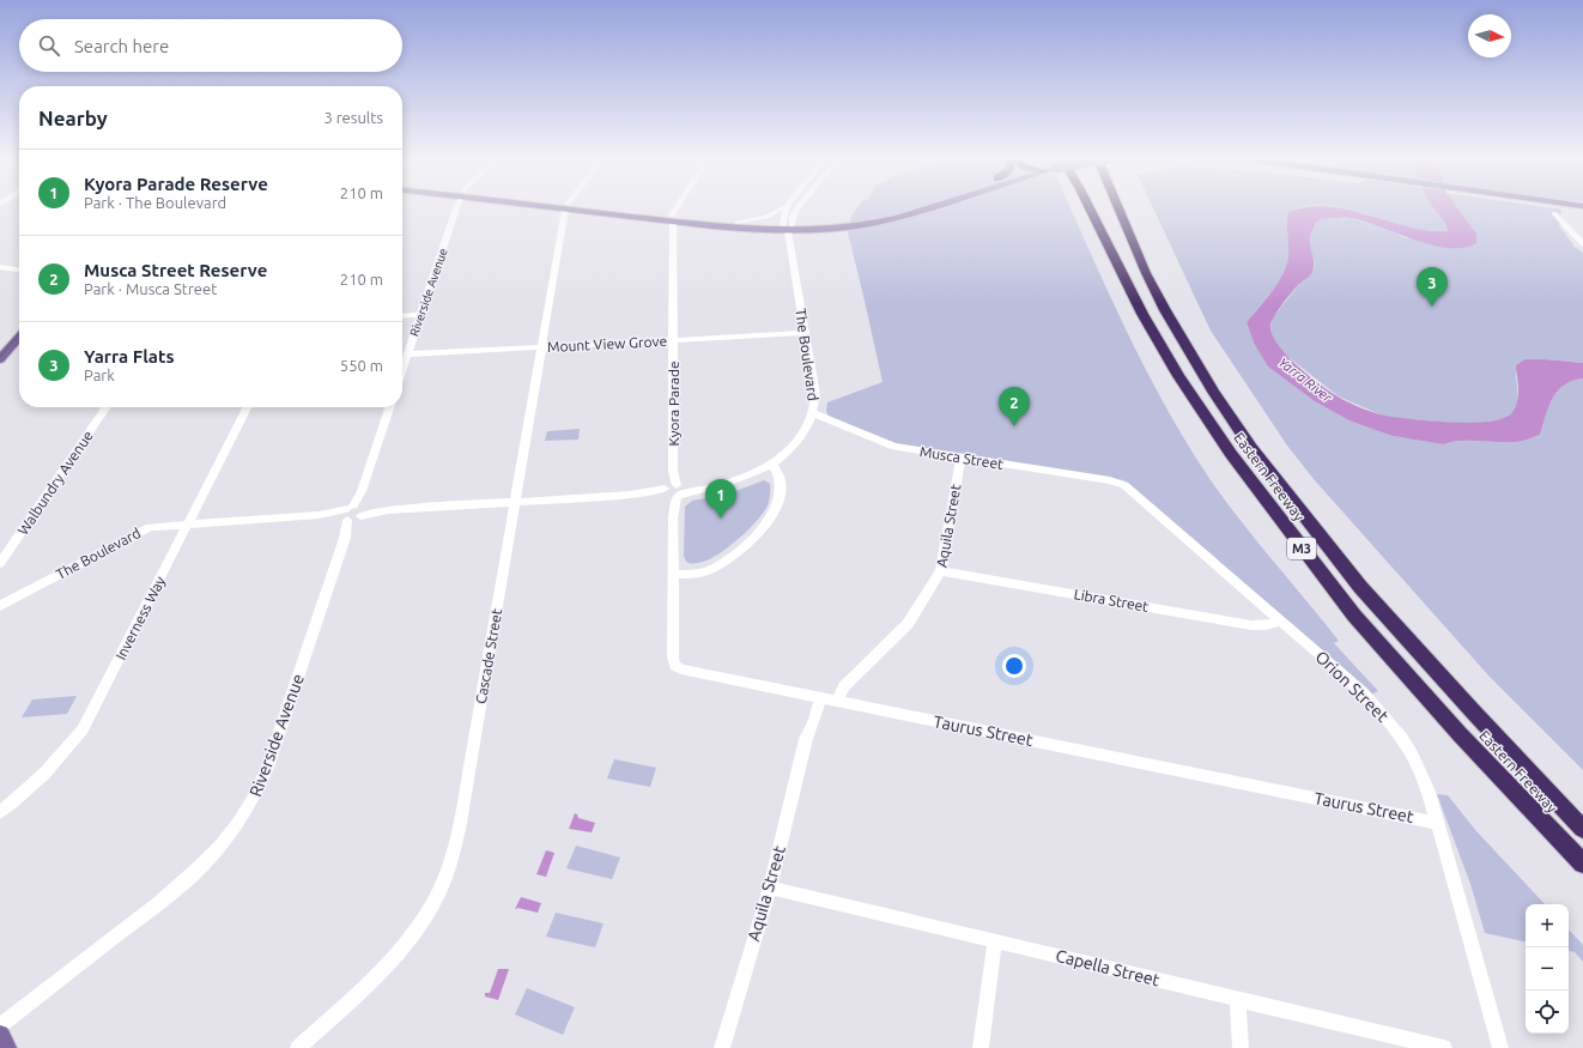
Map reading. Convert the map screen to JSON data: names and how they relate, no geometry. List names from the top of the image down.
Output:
{
  "streets": {
    "highway": ["Eastern Freeway", "M3"],
    "street": [
      "Riverside Avenue",
      "Mount View Grove",
      "The Boulevard",
      "Kyora Parade",
      "Musca Street",
      "Walbundry Avenue",
      "Aquila Street",
      "Libra Street",
      "Inverness Way",
      "Cascade Street",
      "Orion Street",
      "Taurus Street",
      "Capella Street"
    ]
  },
  "crossings": [
    ["Riverside Avenue", "Mount View Grove"],
    ["Riverside Avenue", "The Boulevard"],
    ["Mount View Grove", "The Boulevard"],
    ["Mount View Grove", "Kyora Parade"],
    ["Mount View Grove", "Cascade Street"],
    ["The Boulevard", "Kyora Parade"],
    ["The Boulevard", "Musca Street"],
    ["The Boulevard", "Inverness Way"],
    ["The Boulevard", "Cascade Street"],
    ["The Boulevard", "Taurus Street"],
    ["Kyora Parade", "Taurus Street"],
    ["Musca Street", "Aquila Street"],
    ["Musca Street", "Orion Street"],
    ["Aquila Street", "Libra Street"],
    ["Aquila Street", "Taurus Street"],
    ["Aquila Street", "Capella Street"],
    ["Libra Street", "Orion Street"],
    ["Orion Street", "Taurus Street"]
  ],
  "water": ["Yarra River"],
  "north": "right",
  "page": {
    "search": "Search here",
    "heading": ["Nearby", "3 results"],
    "list": [
      {
        "mark": "1",
        "name": "Kyora Parade Reserve",
        "note": "Park · The Boulevard",
        "value": "210 m"
      },
      {
        "mark": "2",
        "name": "Musca Street Reserve",
        "note": "Park · Musca Street",
        "value": "210 m"
      },
      {
        "mark": "3",
        "name": "Yarra Flats",
        "note": "Park",
        "value": "550 m"
      }
    ],
    "pins": ["3", "2", "1"],
    "map_buttons": ["+", "−"]
  }
}
